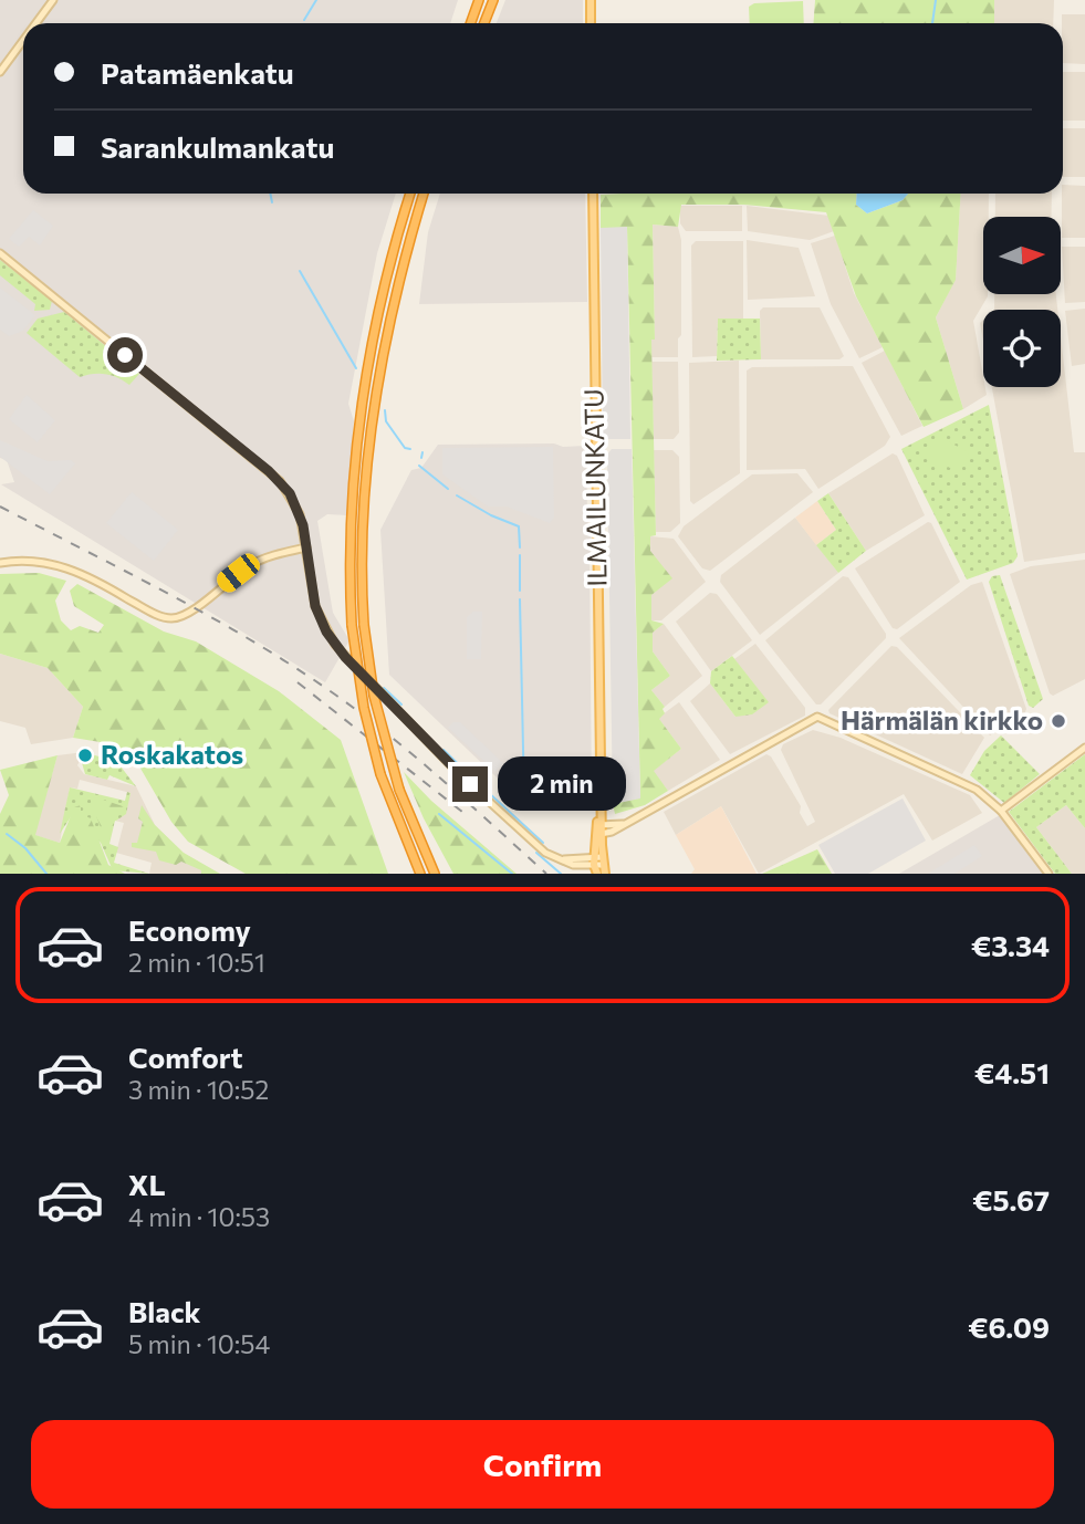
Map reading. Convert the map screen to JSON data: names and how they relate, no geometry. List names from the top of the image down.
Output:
{
  "streets": {
    "main road": ["ILMAILUNKATU"]
  },
  "places": ["Härmälän kirkko", "Roskakatos"],
  "north": "right",
  "page": {
    "banner": ["Patamäenkatu", "Sarankulmankatu"],
    "bubble": "2 min",
    "list": [
      {
        "name": "Economy",
        "note": "2 min · 10:51",
        "value": "€3.34"
      },
      {
        "name": "Comfort",
        "note": "3 min · 10:52",
        "value": "€4.51"
      },
      {
        "name": "XL",
        "note": "4 min · 10:53",
        "value": "€5.67"
      },
      {
        "name": "Black",
        "note": "5 min · 10:54",
        "value": "€6.09"
      }
    ],
    "buttons": "Confirm"
  }
}
